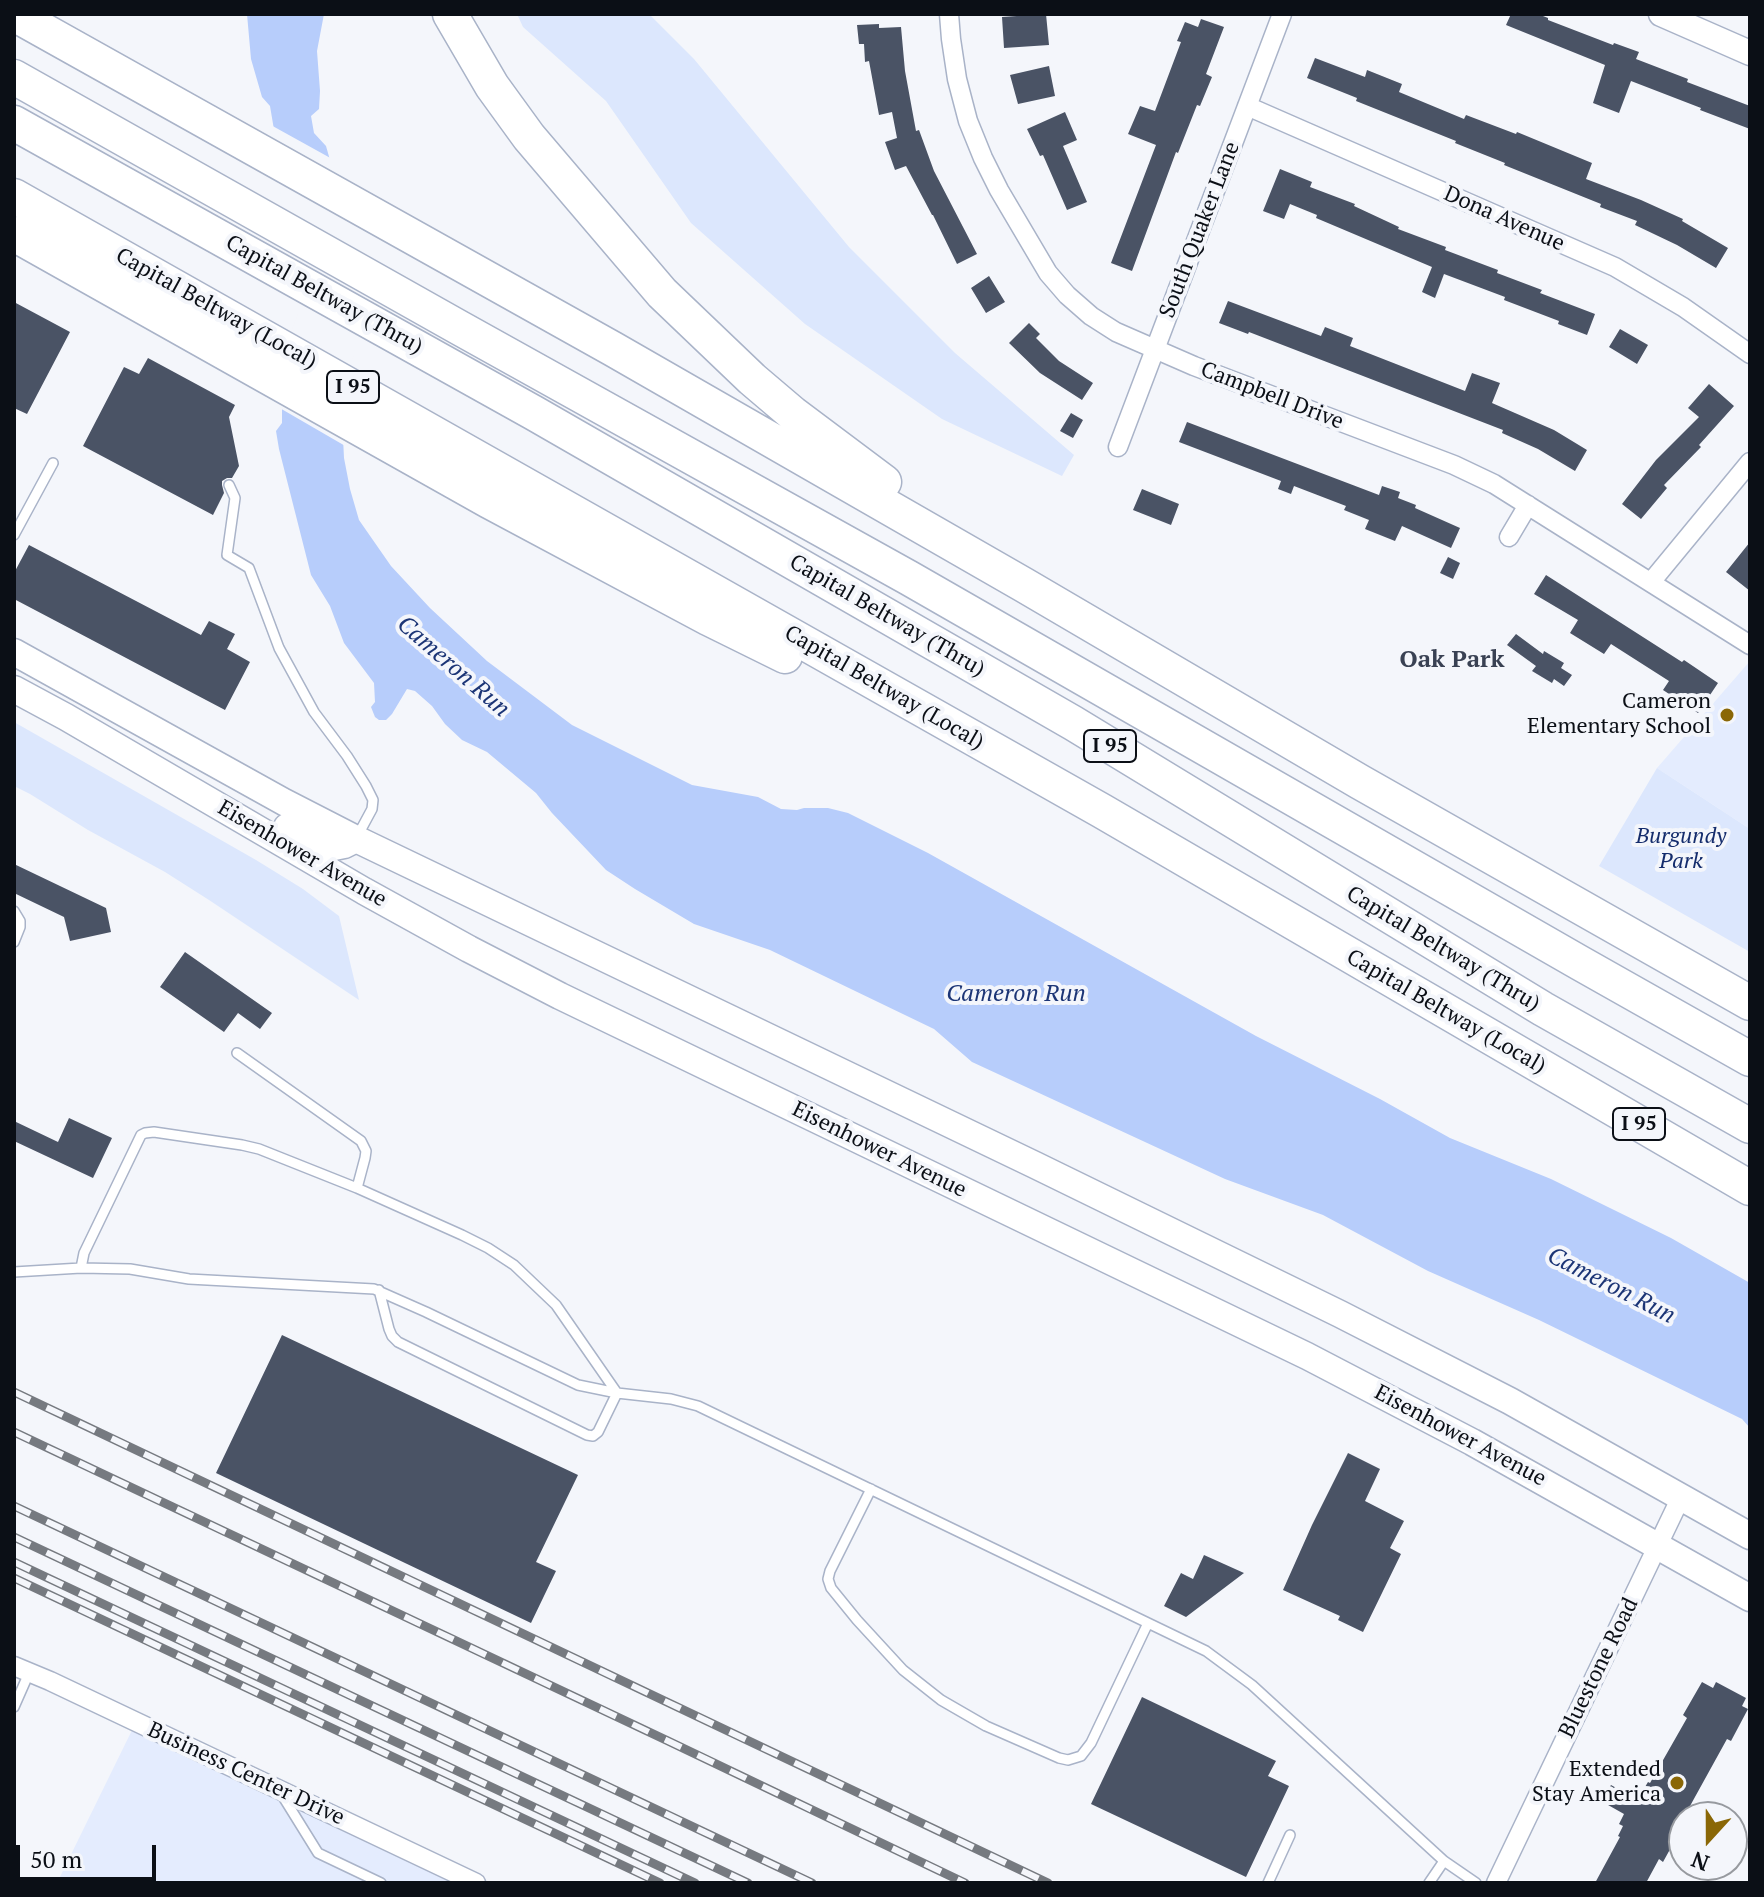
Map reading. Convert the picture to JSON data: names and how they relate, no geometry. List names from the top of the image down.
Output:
{
  "streets": {
    "highway": ["Capital Beltway (Thru)", "Capital Beltway (Local)", "I 95"],
    "main road": ["Eisenhower Avenue"],
    "street": [
      "Dona Avenue",
      "South Quaker Lane",
      "Campbell Drive",
      "Bluestone Road",
      "Business Center Drive"
    ]
  },
  "crossings": [
    ["Dona Avenue", "South Quaker Lane"],
    ["South Quaker Lane", "Campbell Drive"],
    ["Eisenhower Avenue", "Bluestone Road"]
  ],
  "districts": ["Oak Park"],
  "water": ["Cameron Run"],
  "parks": ["Burgundy Park"],
  "places": ["Cameron Elementary School", "Extended Stay America"],
  "scale_bar": "50 m",
  "north": "bottom"
}
